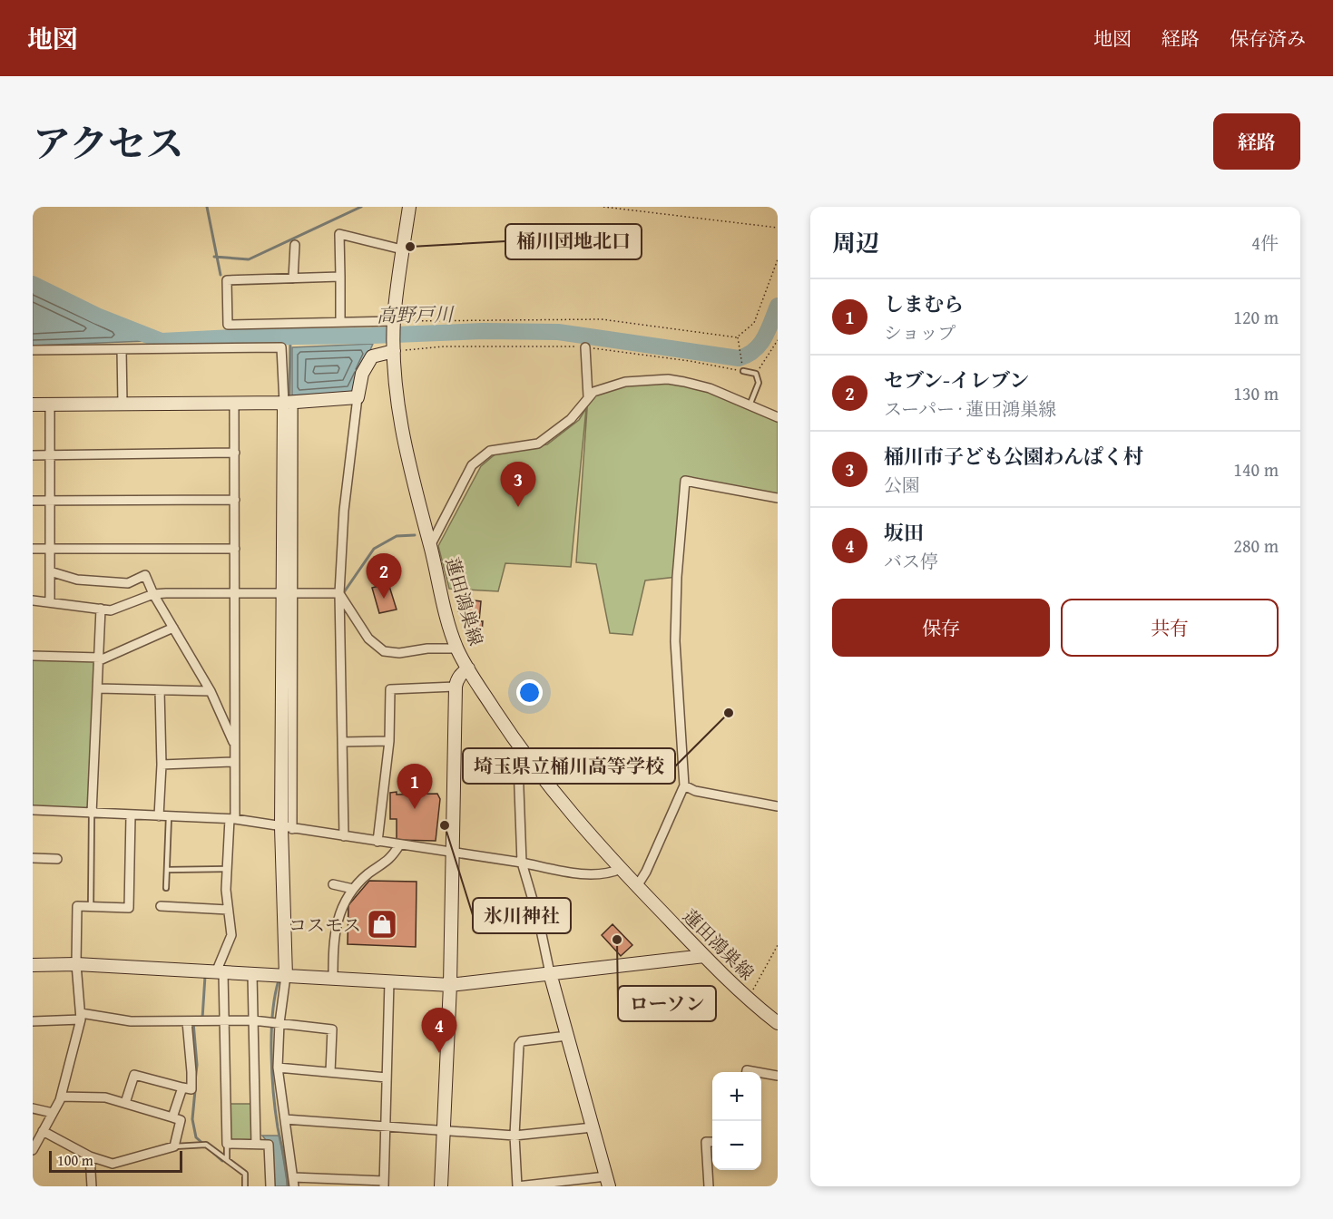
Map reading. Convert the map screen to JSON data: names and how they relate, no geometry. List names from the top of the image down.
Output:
{
  "streets": {
    "street": ["蓮田鴻巣線"]
  },
  "water": ["高野戸川"],
  "places": {
    "other": [
      "桶川団地北口",
      "埼玉県立桶川高等学校",
      "氷川神社",
      "ローソン"
    ],
    "shop": ["コスモス"]
  },
  "scale_bar": "100 m",
  "page": {
    "header": "地図",
    "nav": ["地図", "経路", "保存済み"],
    "title": "アクセス",
    "buttons": [
      "経路",
      ["保存", "共有"]
    ],
    "heading": ["周辺", "4件"],
    "list": [
      {
        "mark": "1",
        "name": "しまむら",
        "note": "ショップ",
        "value": "120 m"
      },
      {
        "mark": "2",
        "name": "セブン-イレブン",
        "note": "スーパー · 蓮田鴻巣線",
        "value": "130 m"
      },
      {
        "mark": "3",
        "name": "桶川市子ども公園わんぱく村",
        "note": "公園",
        "value": "140 m"
      },
      {
        "mark": "4",
        "name": "坂田",
        "note": "バス停",
        "value": "280 m"
      }
    ],
    "pins": [
      "3",
      "2",
      "1",
      "4"
    ],
    "map_buttons": ["+", "−"],
    "scale": "100 m"
  }
}
